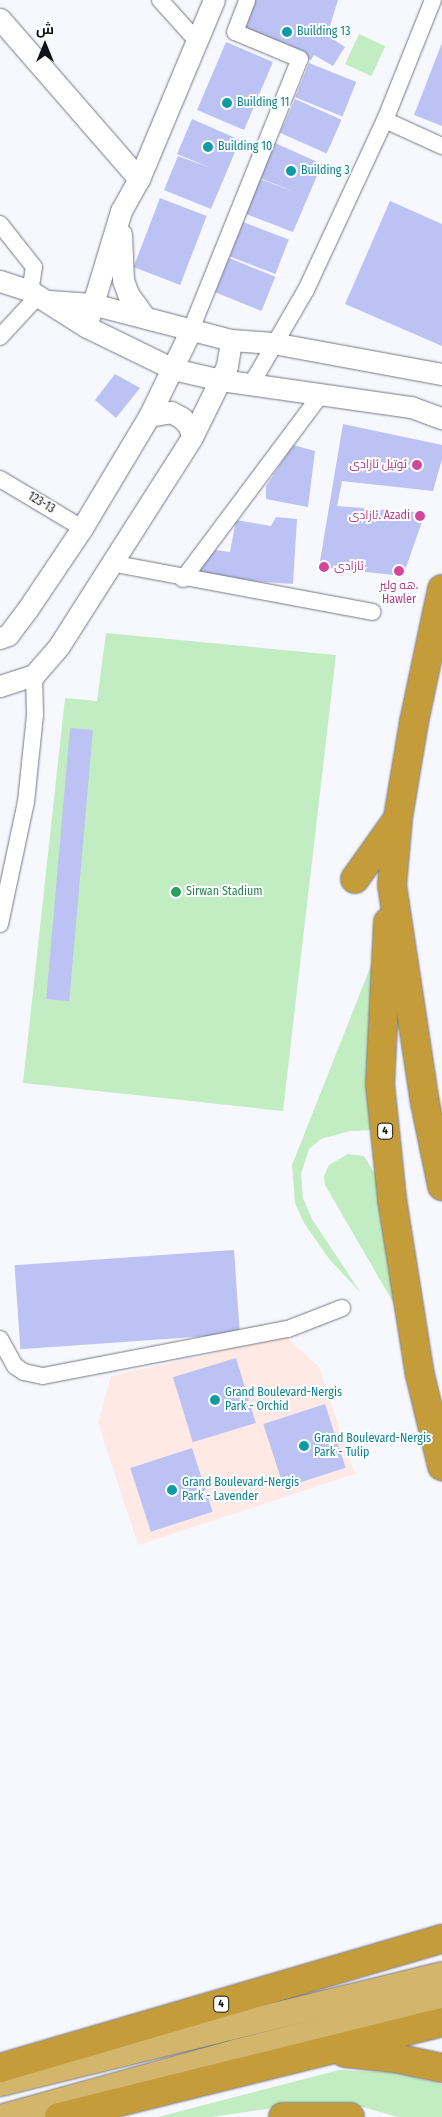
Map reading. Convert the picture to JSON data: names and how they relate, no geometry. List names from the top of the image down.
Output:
{
  "streets": {
    "highway": ["4"],
    "street": ["123-13"]
  },
  "places": [
    "Building 13",
    "Building 11",
    "Building 10",
    "Building 3",
    "ئوتیل ئازادی",
    "ئازادى. Azadi",
    "ئازادی",
    "هه ولير. Hawler",
    "Sirwan Stadium",
    "Grand Boulevard-Nergis Park - Orchid",
    "Grand Boulevard-Nergis Park - Tulip",
    "Grand Boulevard-Nergis Park - Lavender"
  ],
  "north": "top"
}
